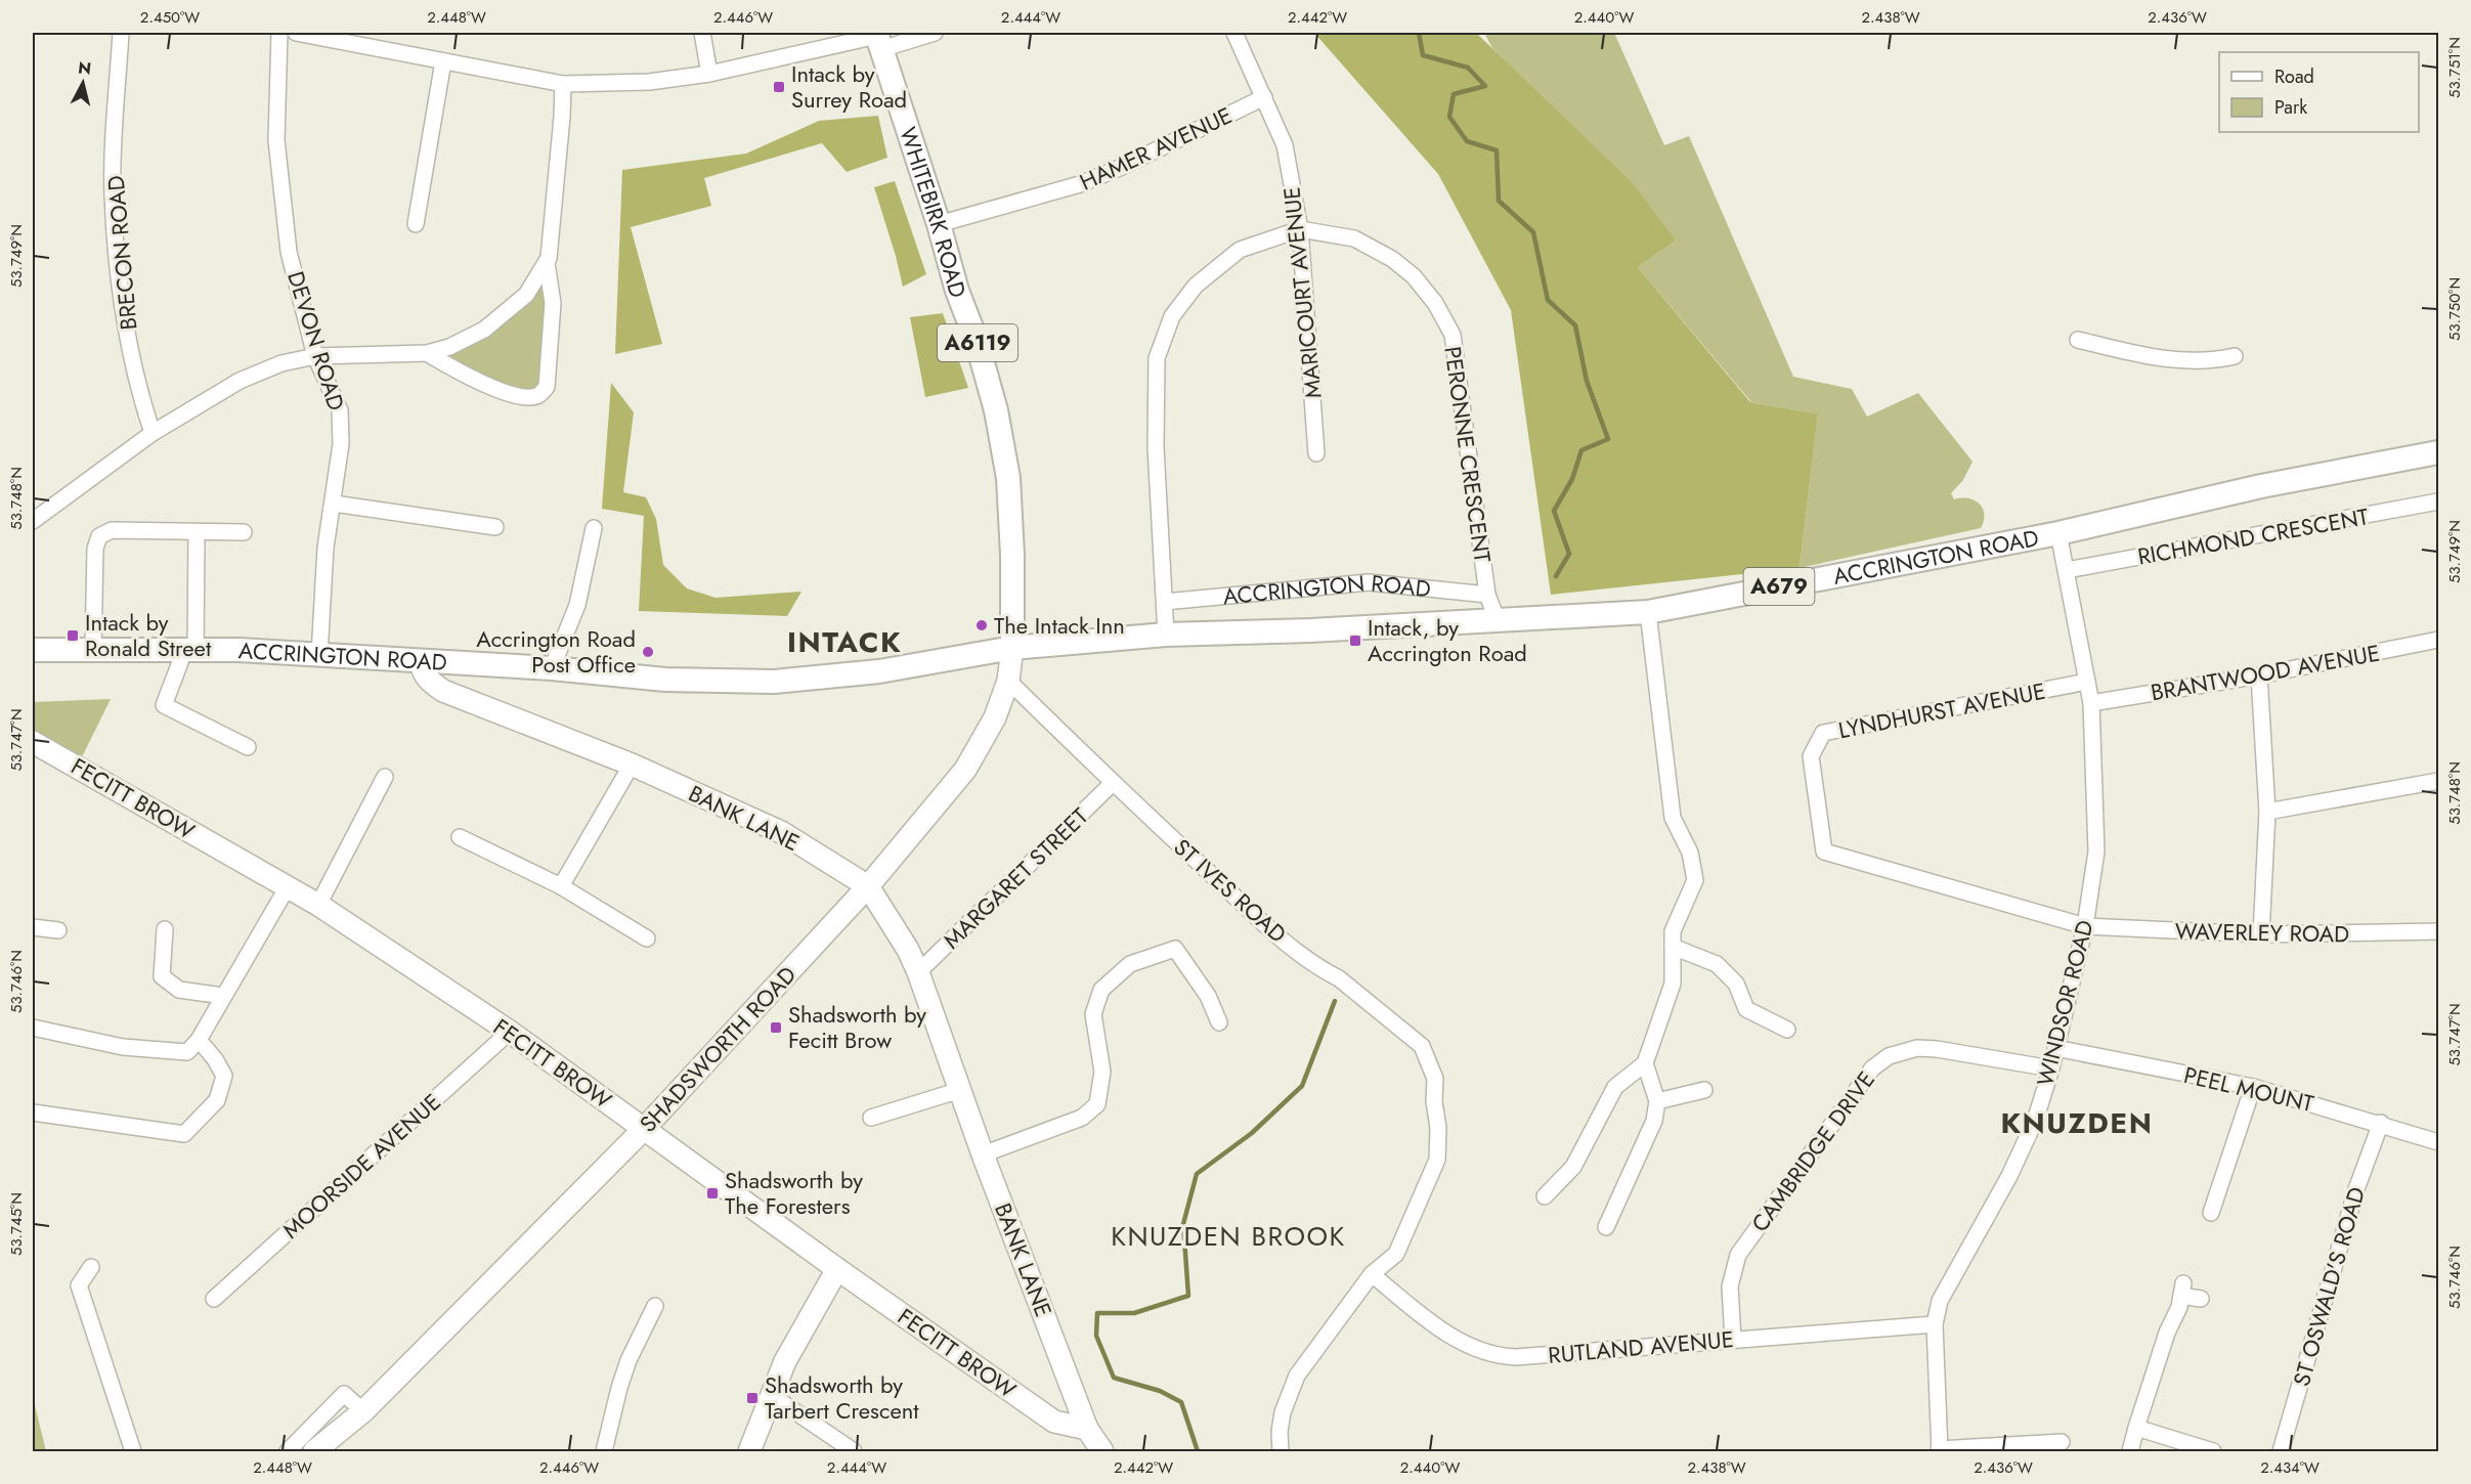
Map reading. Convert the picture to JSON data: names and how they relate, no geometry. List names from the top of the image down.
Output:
{
  "streets": {
    "main road": [
      "WHITEBIRK ROAD",
      "A6119",
      "ACCRINGTON ROAD",
      "A679",
      "FECITT BROW",
      "BANK LANE",
      "SHADSWORTH ROAD"
    ],
    "street": [
      "HAMER AVENUE",
      "BRECON ROAD",
      "MARICOURT AVENUE",
      "DEVON ROAD",
      "PERONNE CRESCENT",
      "RICHMOND CRESCENT",
      "BRANTWOOD AVENUE",
      "LYNDHURST AVENUE",
      "MARGARET STREET",
      "ST IVES ROAD",
      "WAVERLEY ROAD",
      "WINDSOR ROAD",
      "PEEL MOUNT",
      "CAMBRIDGE DRIVE",
      "MOORSIDE AVENUE",
      "ST OSWALD'S ROAD",
      "RUTLAND AVENUE"
    ]
  },
  "crossings": [
    ["HAMER AVENUE", "WHITEBIRK ROAD"],
    ["HAMER AVENUE", "MARICOURT AVENUE"],
    ["WHITEBIRK ROAD", "ACCRINGTON ROAD"],
    ["WHITEBIRK ROAD", "SHADSWORTH ROAD"],
    ["MARICOURT AVENUE", "PERONNE CRESCENT"],
    ["DEVON ROAD", "ACCRINGTON ROAD"],
    ["PERONNE CRESCENT", "ACCRINGTON ROAD"],
    ["RICHMOND CRESCENT", "WINDSOR ROAD"],
    ["ACCRINGTON ROAD", "BANK LANE"],
    ["ACCRINGTON ROAD", "WINDSOR ROAD"],
    ["ACCRINGTON ROAD", "SHADSWORTH ROAD"],
    ["BRANTWOOD AVENUE", "WINDSOR ROAD"],
    ["LYNDHURST AVENUE", "WAVERLEY ROAD"],
    ["LYNDHURST AVENUE", "WINDSOR ROAD"],
    ["FECITT BROW", "BANK LANE"],
    ["FECITT BROW", "SHADSWORTH ROAD"],
    ["FECITT BROW", "MOORSIDE AVENUE"],
    ["BANK LANE", "MARGARET STREET"],
    ["BANK LANE", "SHADSWORTH ROAD"],
    ["MARGARET STREET", "ST IVES ROAD"],
    ["ST IVES ROAD", "SHADSWORTH ROAD"],
    ["ST IVES ROAD", "RUTLAND AVENUE"],
    ["WAVERLEY ROAD", "WINDSOR ROAD"],
    ["WINDSOR ROAD", "PEEL MOUNT"],
    ["WINDSOR ROAD", "CAMBRIDGE DRIVE"],
    ["WINDSOR ROAD", "RUTLAND AVENUE"],
    ["PEEL MOUNT", "ST OSWALD'S ROAD"],
    ["CAMBRIDGE DRIVE", "RUTLAND AVENUE"]
  ],
  "districts": ["INTACK", "KNUZDEN", "KNUZDEN BROOK"],
  "places": {
    "transit": [
      "Intack by Surrey Road",
      "Intack by Ronald Street",
      "Intack, by Accrington Road",
      "Shadsworth by Fecitt Brow",
      "Shadsworth by The Foresters",
      "Shadsworth by Tarbert Crescent"
    ],
    "other": ["The Intack Inn", "Accrington Road Post Office"]
  },
  "legend": ["Road", "Park"],
  "north": "top",
  "coordinates": [
    "2.450°W",
    "2.448°W",
    "2.446°W",
    "2.444°W",
    "2.442°W",
    "2.440°W",
    "2.438°W",
    "2.436°W",
    "53.751°N",
    "53.749°N",
    "53.750°N",
    "53.748°N",
    "53.747°N",
    "53.746°N",
    "53.745°N",
    "2.434°W"
  ]
}
